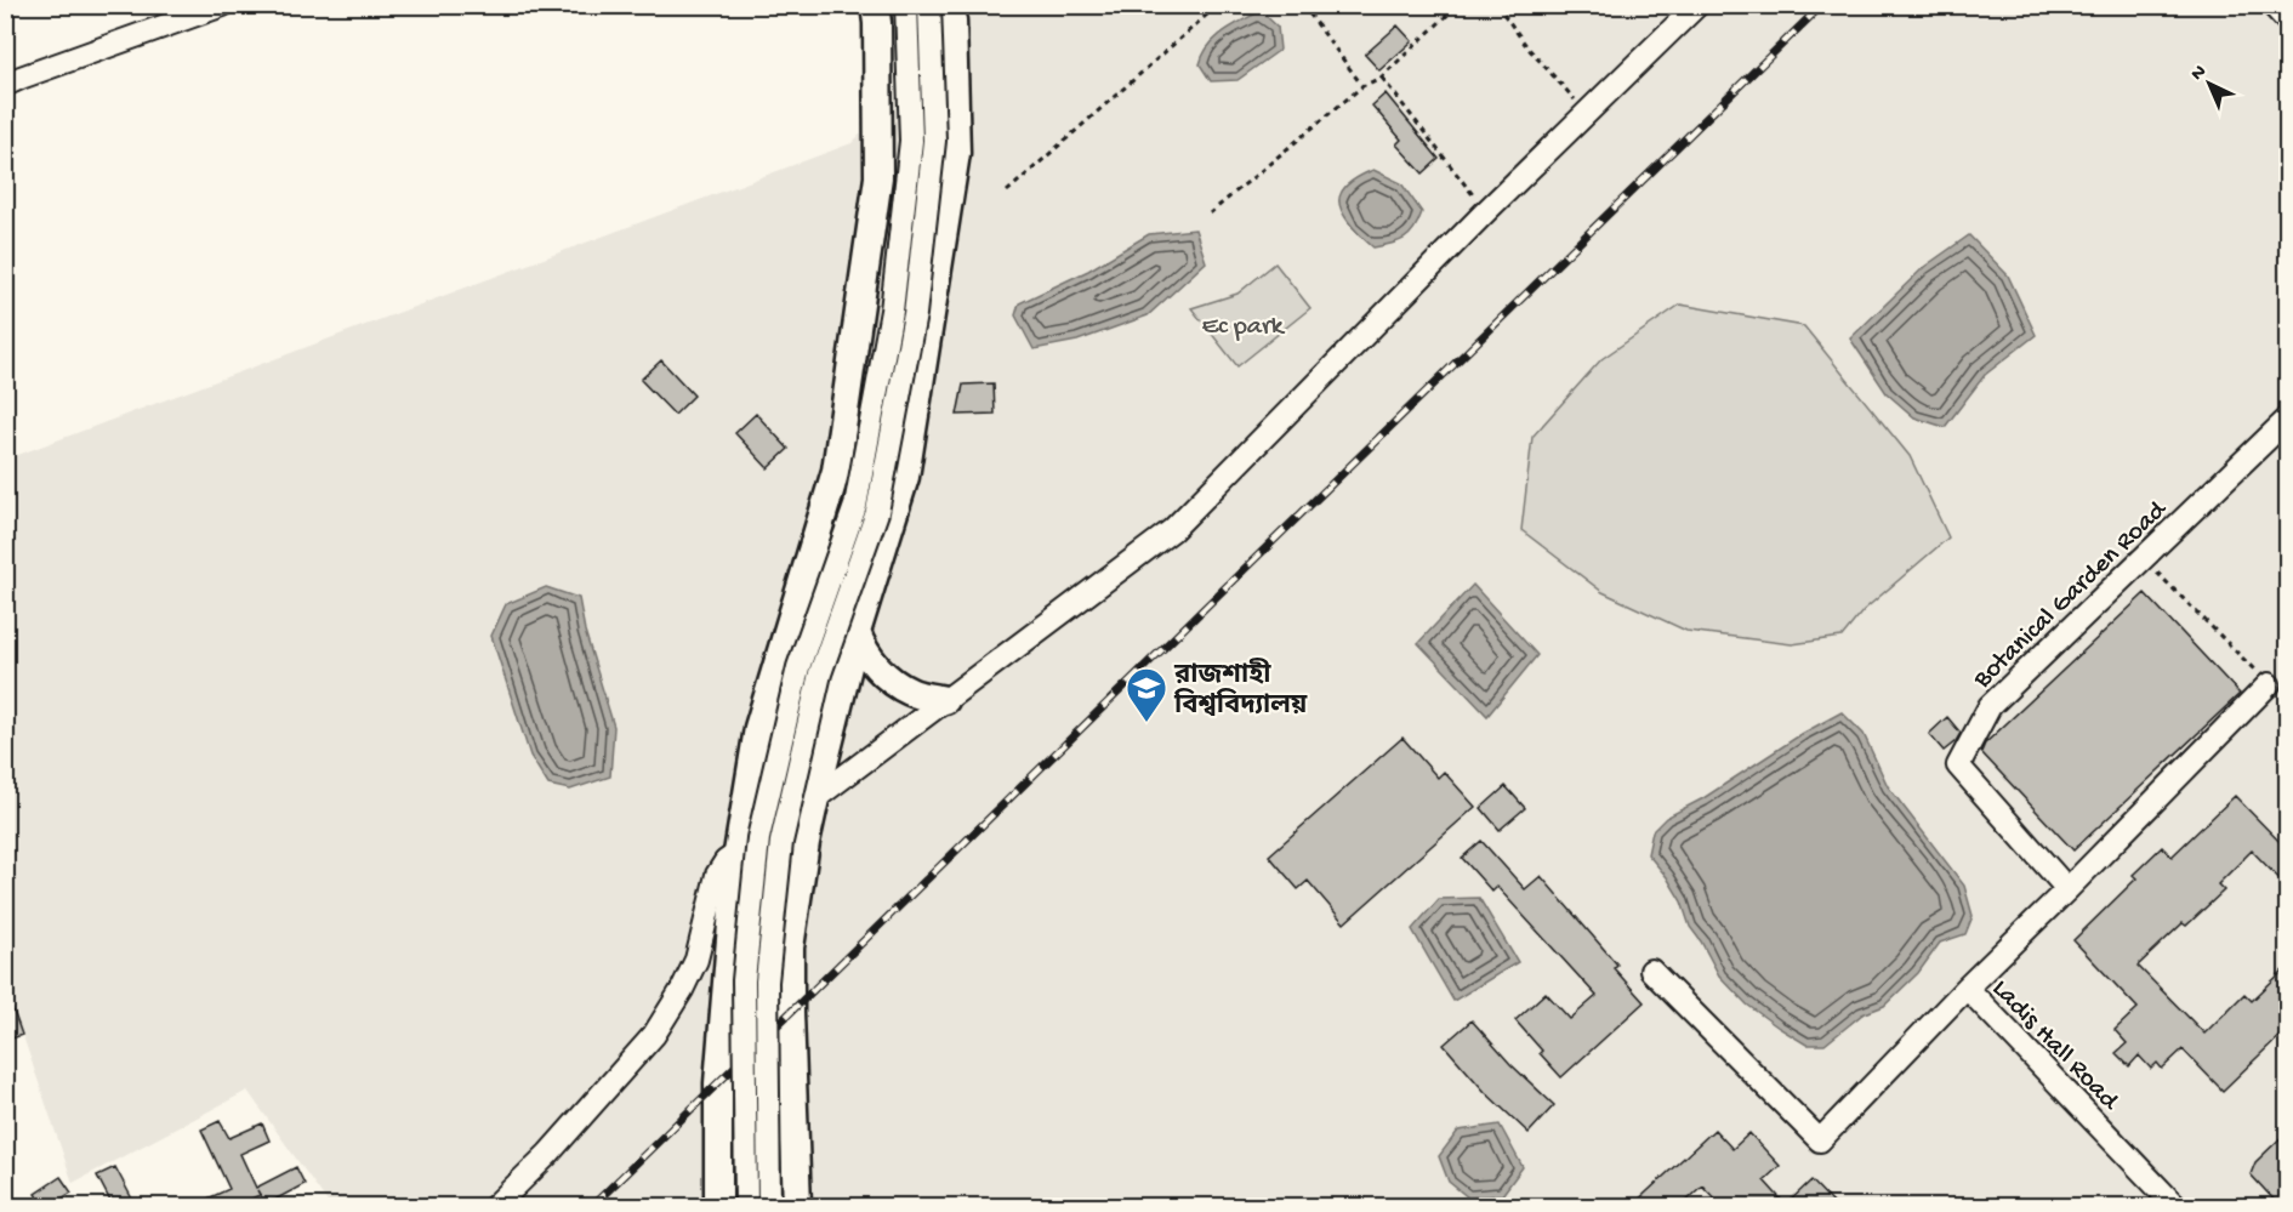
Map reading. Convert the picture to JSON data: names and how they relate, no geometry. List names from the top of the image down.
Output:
{
  "streets": {
    "street": ["Botanical Garden Road", "Ladis Hall Road"]
  },
  "crossings": [
    ["Botanical Garden Road", "Ladis Hall Road"]
  ],
  "parks": ["Ec park"],
  "places": {
    "school or university": ["রাজশাহী বিশ্ববিদ্যালয়"]
  },
  "north": "top left"
}
